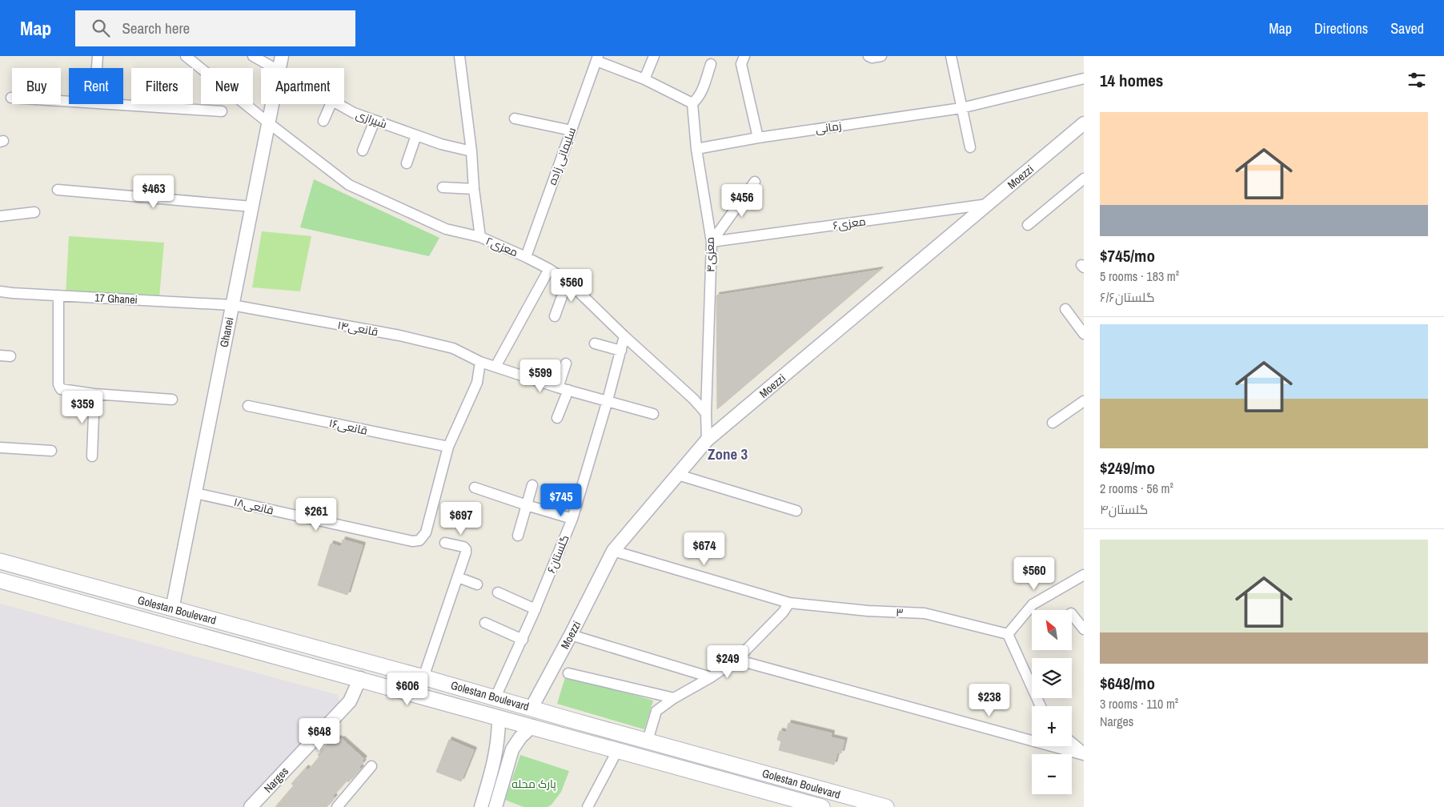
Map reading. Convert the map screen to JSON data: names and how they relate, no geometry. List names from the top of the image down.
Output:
{
  "streets": {
    "main road": ["Golestan Boulevard"],
    "street": [
      "شیرازی",
      "زمانی",
      "سلیمانی زاده",
      "Moezzi",
      "۶معزی",
      "۲معزی",
      "۴معزی",
      "17 Ghanei",
      "۱۴قانعی",
      "Ghanei",
      "۱۶قانعی",
      "۱۸قانعی",
      "گلستان۶",
      "۳",
      "Narges"
    ]
  },
  "crossings": [
    ["زمانی", "۴معزی"],
    ["سلیمانی زاده", "۲معزی"],
    ["Moezzi", "۶معزی"],
    ["Moezzi", "۴معزی"],
    ["Moezzi", "Golestan Boulevard"],
    ["Moezzi", "۳"],
    ["۶معزی", "۴معزی"],
    ["۲معزی", "۴معزی"],
    ["۲معزی", "Ghanei"],
    ["۲معزی", "گلستان۶"],
    ["17 Ghanei", "۱۴قانعی"],
    ["17 Ghanei", "Ghanei"],
    ["۱۴قانعی", "Ghanei"],
    ["۱۴قانعی", "گلستان۶"],
    ["Ghanei", "۱۸قانعی"],
    ["Ghanei", "Golestan Boulevard"],
    ["۱۶قانعی", "۱۸قانعی"],
    ["گلستان۶", "Golestan Boulevard"],
    ["Golestan Boulevard", "Narges"]
  ],
  "districts": ["Zone 3"],
  "parks": ["پارک محله"],
  "north": "top left",
  "page": {
    "header": "Map",
    "search": "Search here",
    "nav": ["Map", "Directions", "Saved"],
    "heading": "14 homes",
    "chip": [
      "Buy",
      "Rent",
      "Filters",
      "New",
      "Apartment"
    ],
    "list": [
      {
        "name": "$745/mo",
        "note": "5 rooms · 183 m² · ۶/۶گلستان"
      },
      {
        "name": "$249/mo",
        "note": "2 rooms · 56 m² · گلستان۴"
      },
      {
        "name": "$648/mo",
        "note": "3 rooms · 110 m² · Narges"
      }
    ],
    "price": [
      "$463",
      "$456",
      "$560",
      "$599",
      "$359",
      "$745",
      "$261",
      "$697",
      "$674",
      "$560",
      "$249",
      "$606",
      "$238",
      "$648"
    ],
    "map_buttons": ["+", "−"]
  }
}
